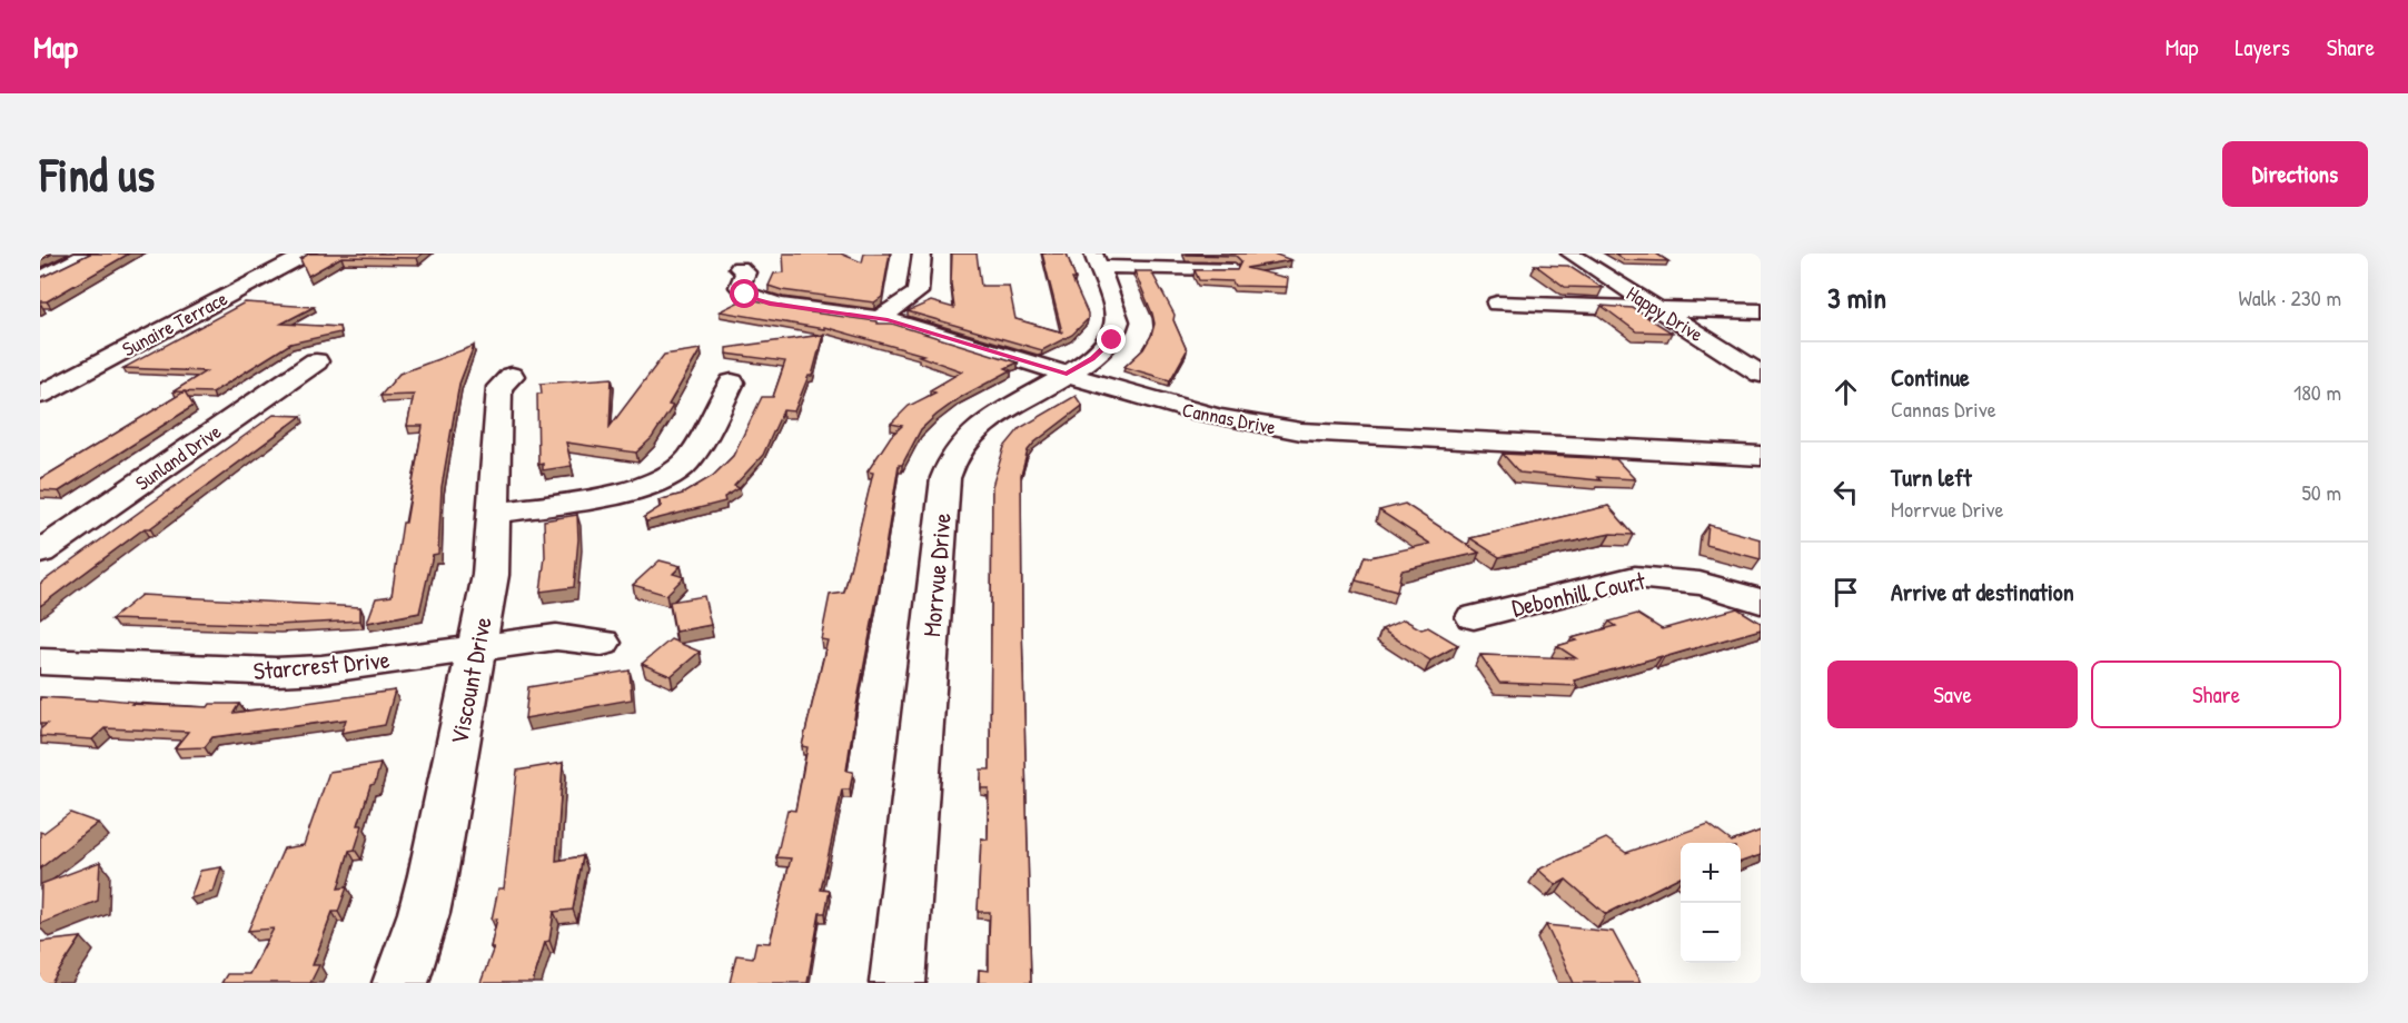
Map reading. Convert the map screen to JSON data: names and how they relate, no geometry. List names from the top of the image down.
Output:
{
  "streets": {
    "street": [
      "Happy Drive",
      "Sunaire Terrace",
      "Cannas Drive",
      "Sunland Drive",
      "Morrvue Drive",
      "Debonhill Court",
      "Starcrest Drive",
      "Viscount Drive"
    ]
  },
  "crossings": [
    ["Cannas Drive", "Morrvue Drive"],
    ["Starcrest Drive", "Viscount Drive"]
  ],
  "page": {
    "header": "Map",
    "nav": ["Map", "Layers", "Share"],
    "buttons": [
      "Directions",
      ["Save", "Share"]
    ],
    "title": "Find us",
    "heading": ["3 min", "Walk · 230 m"],
    "list": [
      ["Continue", "Cannas Drive", "180 m"],
      ["Turn left", "Morrvue Drive", "50 m"],
      "Arrive at destination"
    ],
    "map_buttons": ["+", "−"]
  }
}
